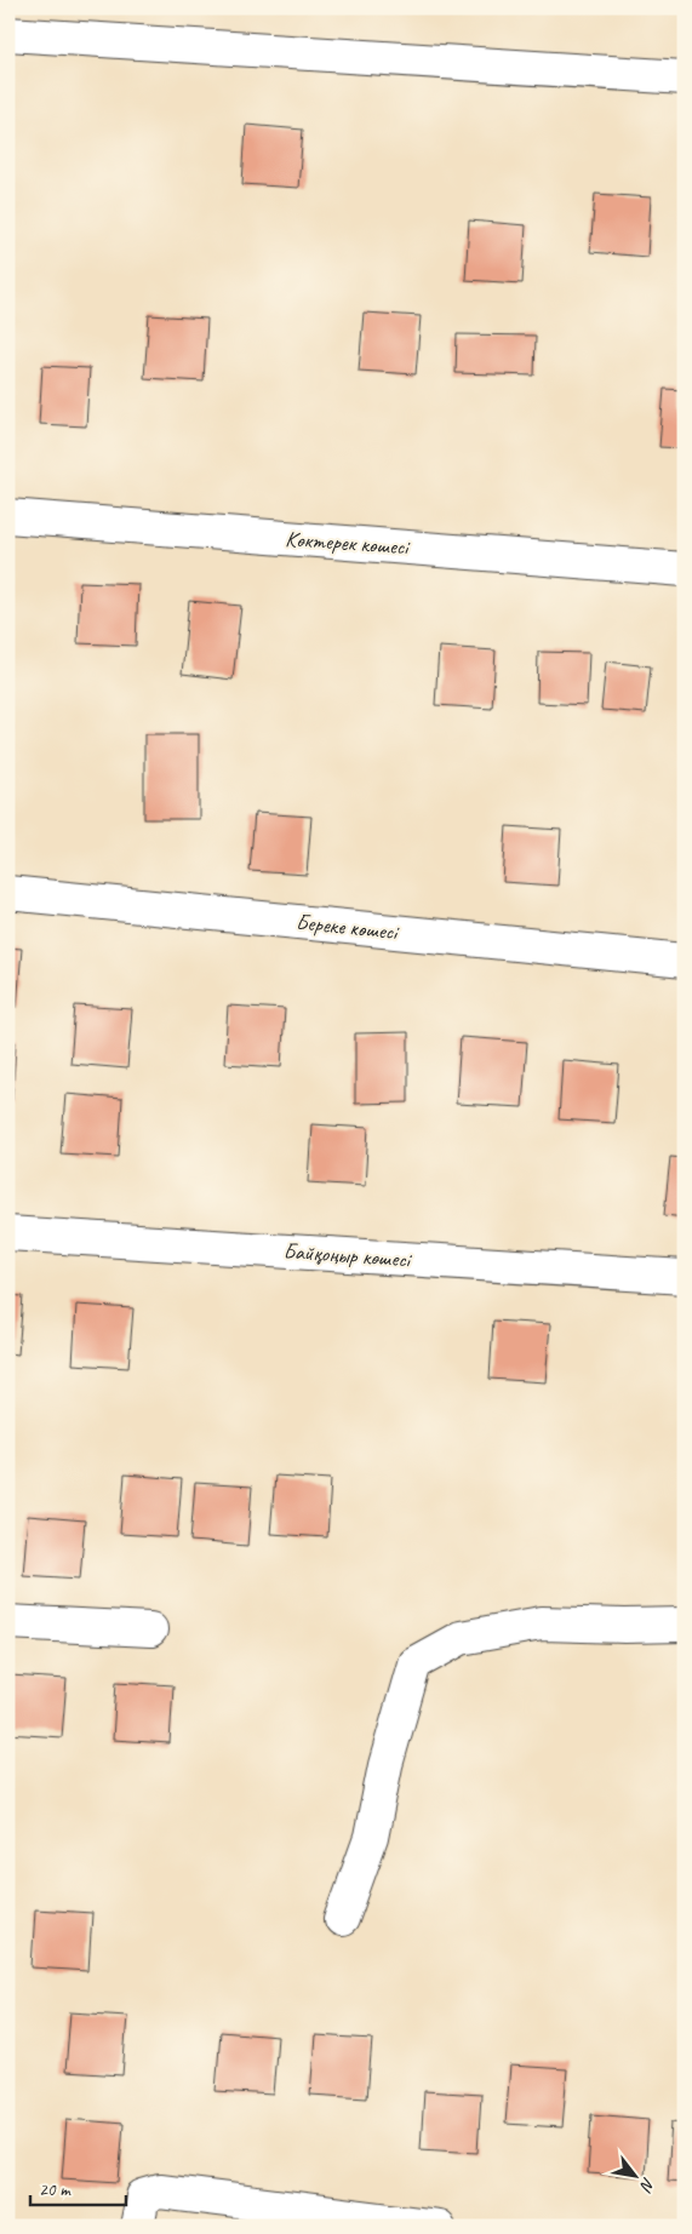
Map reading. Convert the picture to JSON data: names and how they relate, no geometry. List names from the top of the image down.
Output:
{
  "streets": {
    "street": ["Көктерек көшесі", "Береке көшесі", "Байқоңыр көшесі"]
  },
  "scale_bar": "20 m",
  "north": "bottom right"
}
